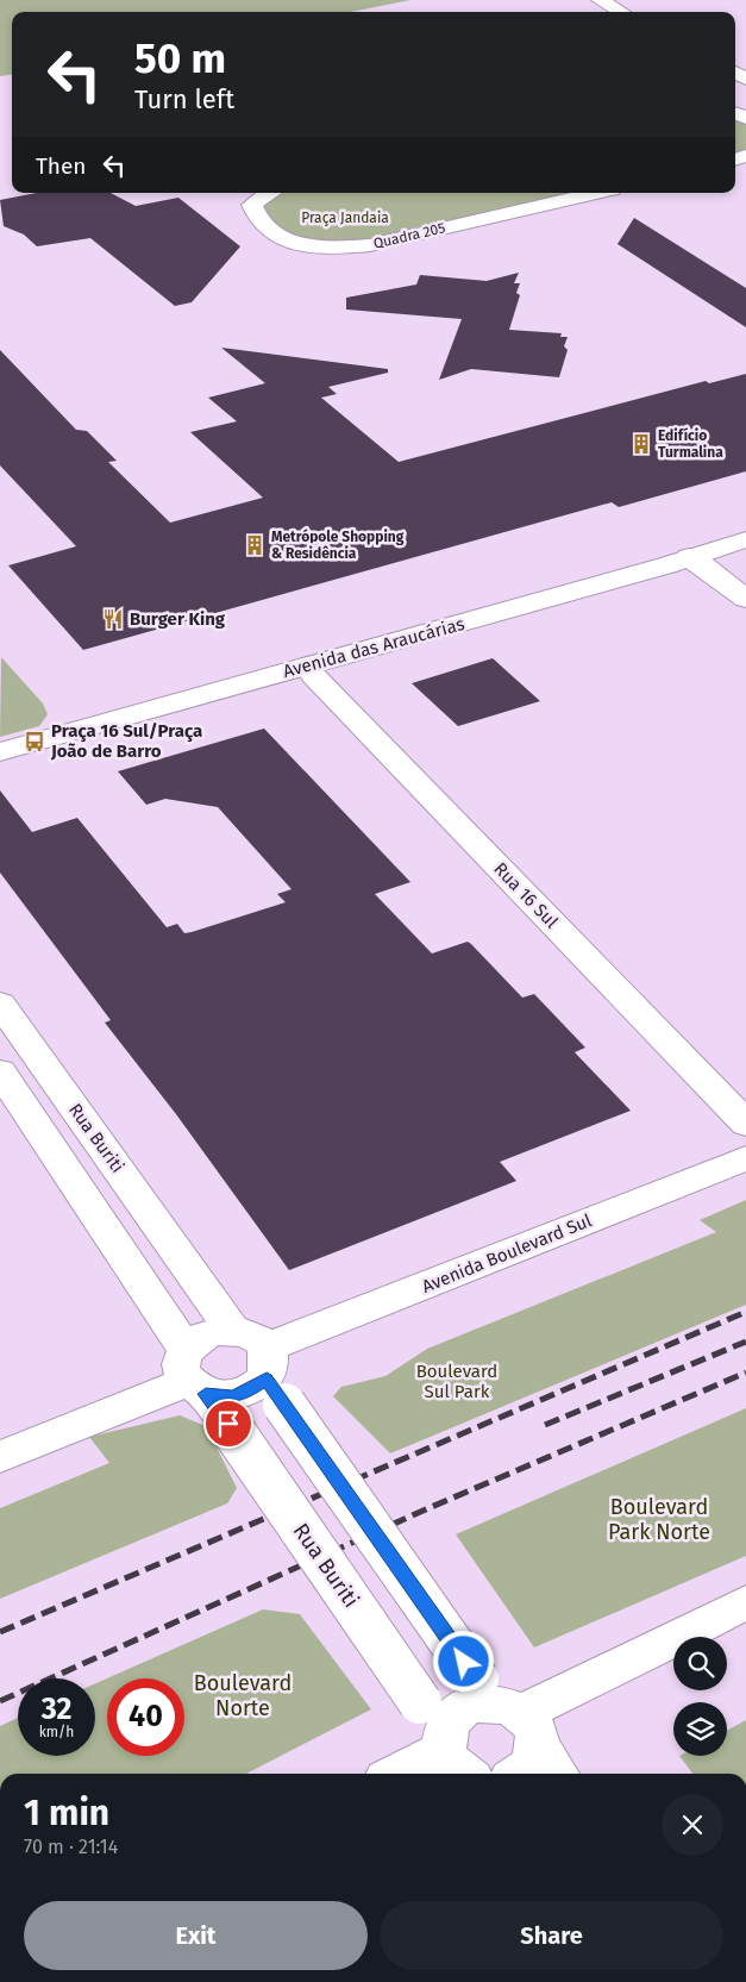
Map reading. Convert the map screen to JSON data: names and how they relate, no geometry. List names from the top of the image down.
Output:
{
  "streets": {
    "street": [
      "Quadra 205",
      "Avenida das Araucárias",
      "Rua 16 Sul",
      "Rua Buriti",
      "Avenida Boulevard Sul"
    ]
  },
  "crossings": [
    ["Avenida das Araucárias", "Rua 16 Sul"],
    ["Rua Buriti", "Avenida Boulevard Sul"]
  ],
  "parks": [
    "Praça Jandaia",
    "Boulevard Sul Park",
    "Boulevard Park Norte",
    "Boulevard Norte"
  ],
  "places": {
    "building": ["Edifício Turmalina", "Metrópole Shopping & Residência"],
    "restaurant": ["Burger King"],
    "bus stop": ["Praça 16 Sul/Praça João de Barro"]
  },
  "page": {
    "turn": ["50 m", "Turn left"],
    "then": "Then",
    "speed": "32 km/h",
    "limit": "40",
    "heading": ["1 min", "70 m · 21:14"],
    "buttons": ["Exit", "Share"]
  }
}
